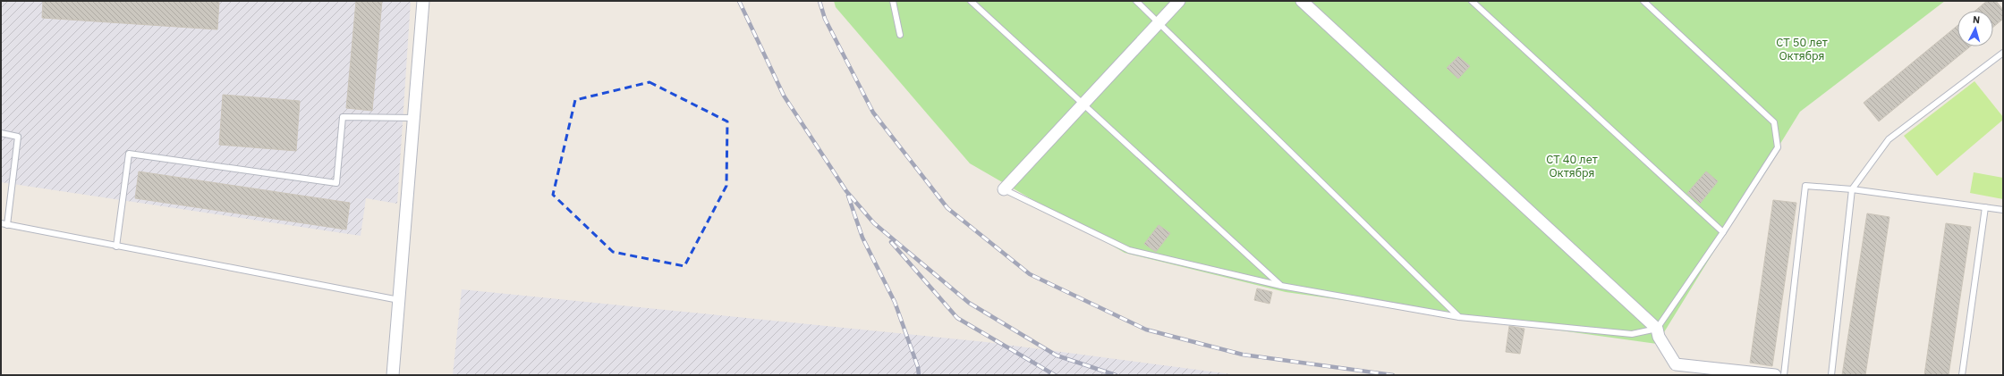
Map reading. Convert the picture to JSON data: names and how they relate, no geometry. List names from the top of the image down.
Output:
{
  "parks": ["СТ 50 лет Октября", "СТ 40 лет Октября"],
  "north": "top"
}
